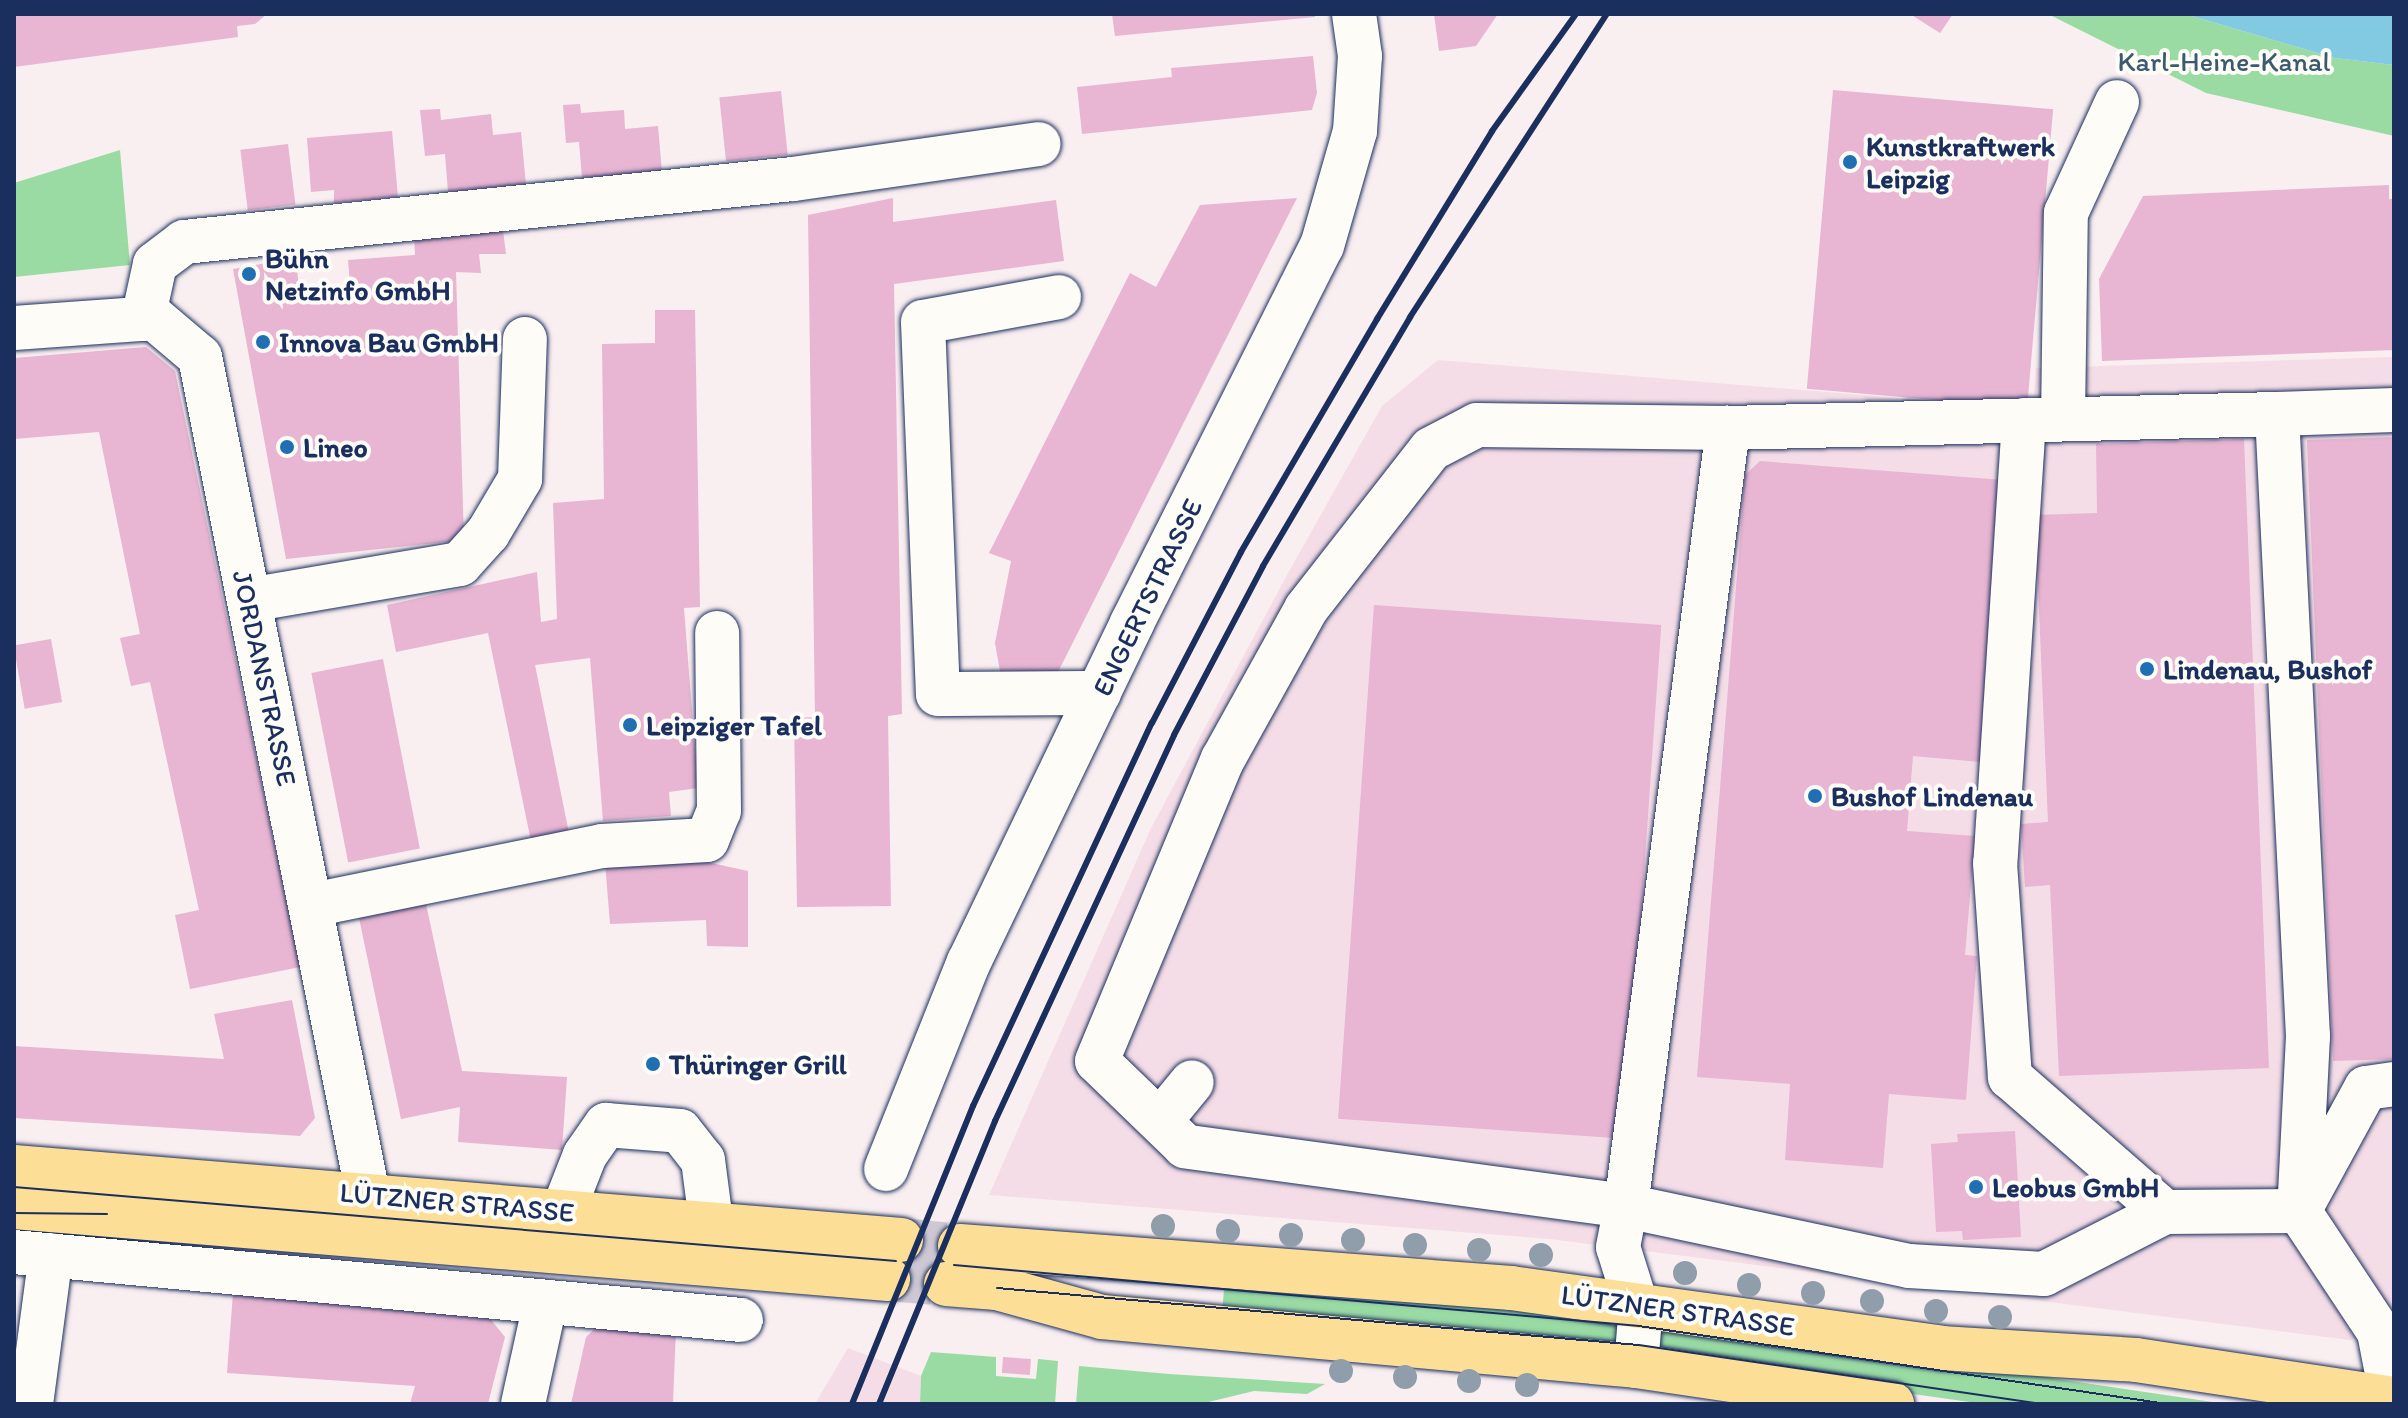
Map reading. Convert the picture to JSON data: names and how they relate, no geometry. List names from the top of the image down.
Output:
{
  "streets": {
    "main road": ["LÜTZNER STRASSE"],
    "street": ["ENGERTSTRASSE", "JORDANSTRASSE"]
  },
  "crossings": [
    ["JORDANSTRASSE", "LÜTZNER STRASSE"]
  ],
  "parks": ["Karl-Heine-Kanal"],
  "places": [
    "Kunstkraftwerk Leipzig",
    "Bühn Netzinfo GmbH",
    "Innova Bau GmbH",
    "Lineo",
    "Lindenau, Bushof",
    "Leipziger Tafel",
    "Bushof Lindenau",
    "Thüringer Grill",
    "Leobus GmbH"
  ]
}
